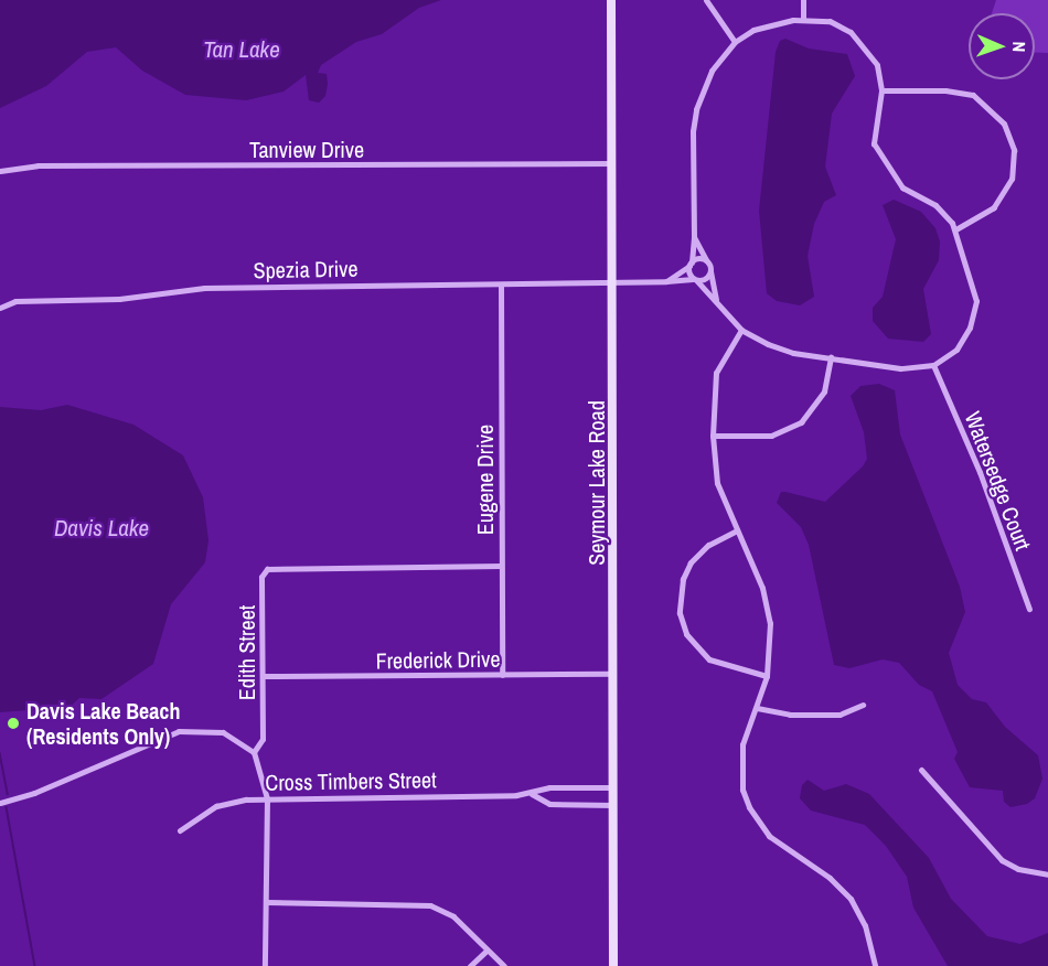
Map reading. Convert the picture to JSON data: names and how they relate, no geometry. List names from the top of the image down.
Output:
{
  "streets": {
    "street": [
      "Tanview Drive",
      "Spezia Drive",
      "Eugene Drive",
      "Watersedge Court",
      "Seymour Lake Road",
      "Edith Street",
      "Frederick Drive",
      "Cross Timbers Street"
    ]
  },
  "crossings": [
    ["Tanview Drive", "Seymour Lake Road"],
    ["Spezia Drive", "Eugene Drive"],
    ["Spezia Drive", "Seymour Lake Road"],
    ["Eugene Drive", "Edith Street"],
    ["Eugene Drive", "Frederick Drive"],
    ["Seymour Lake Road", "Frederick Drive"],
    ["Seymour Lake Road", "Cross Timbers Street"],
    ["Edith Street", "Frederick Drive"]
  ],
  "water": ["Tan Lake", "Davis Lake"],
  "places": ["Davis Lake Beach (Residents Only)"],
  "north": "right"
}
